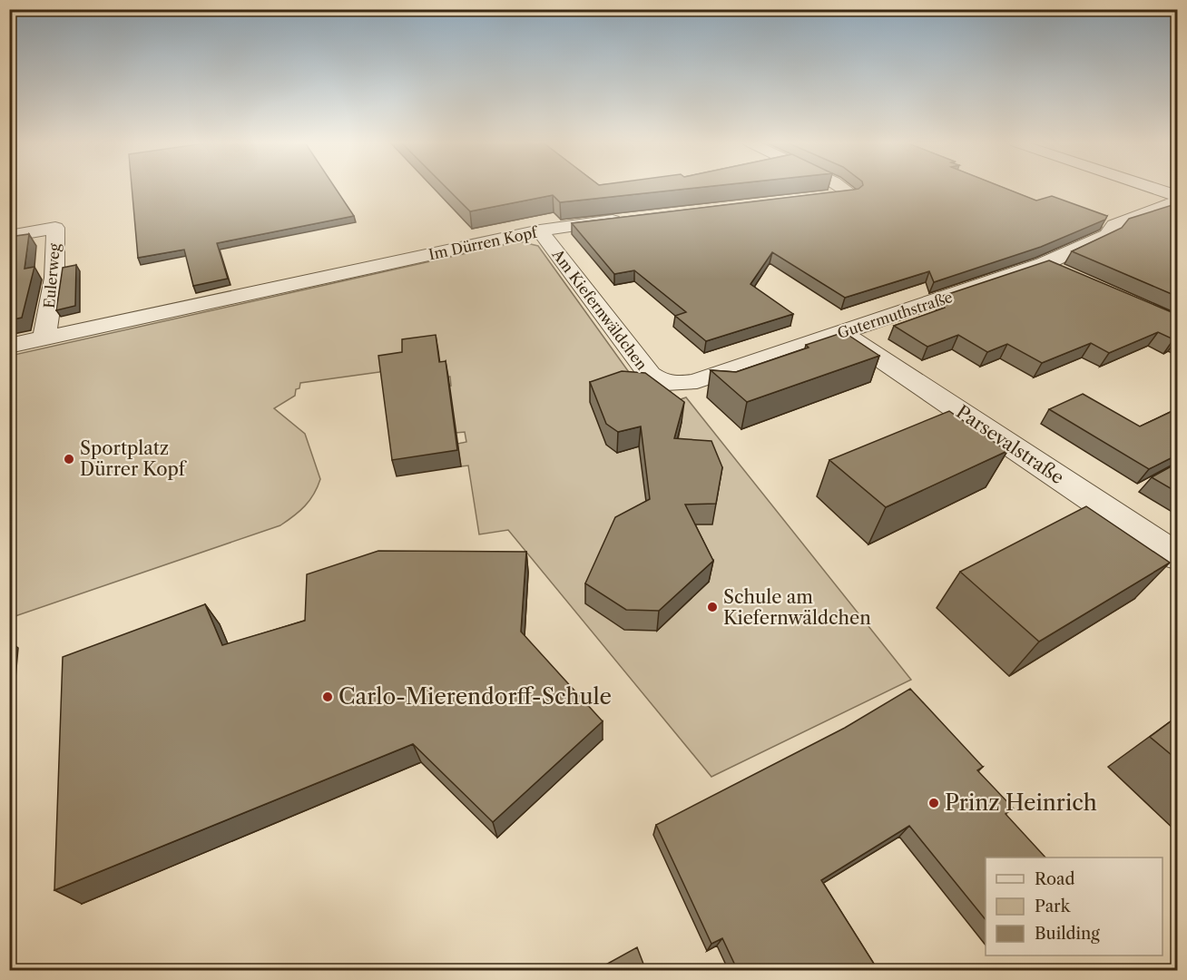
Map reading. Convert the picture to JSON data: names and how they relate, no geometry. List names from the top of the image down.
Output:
{
  "streets": {
    "street": [
      "Im Dürren Kopf",
      "Eulerweg",
      "Am Kiefernwäldchen",
      "Gutermuthstraße",
      "Parsevalstraße"
    ]
  },
  "crossings": [
    ["Im Dürren Kopf", "Eulerweg"],
    ["Im Dürren Kopf", "Am Kiefernwäldchen"],
    ["Am Kiefernwäldchen", "Gutermuthstraße"],
    ["Gutermuthstraße", "Parsevalstraße"]
  ],
  "places": [
    "Sportplatz Dürrer Kopf",
    "Schule am Kiefernwäldchen",
    "Carlo-Mierendorff-Schule",
    "Prinz Heinrich"
  ],
  "legend": ["Road", "Park", "Building"]
}
